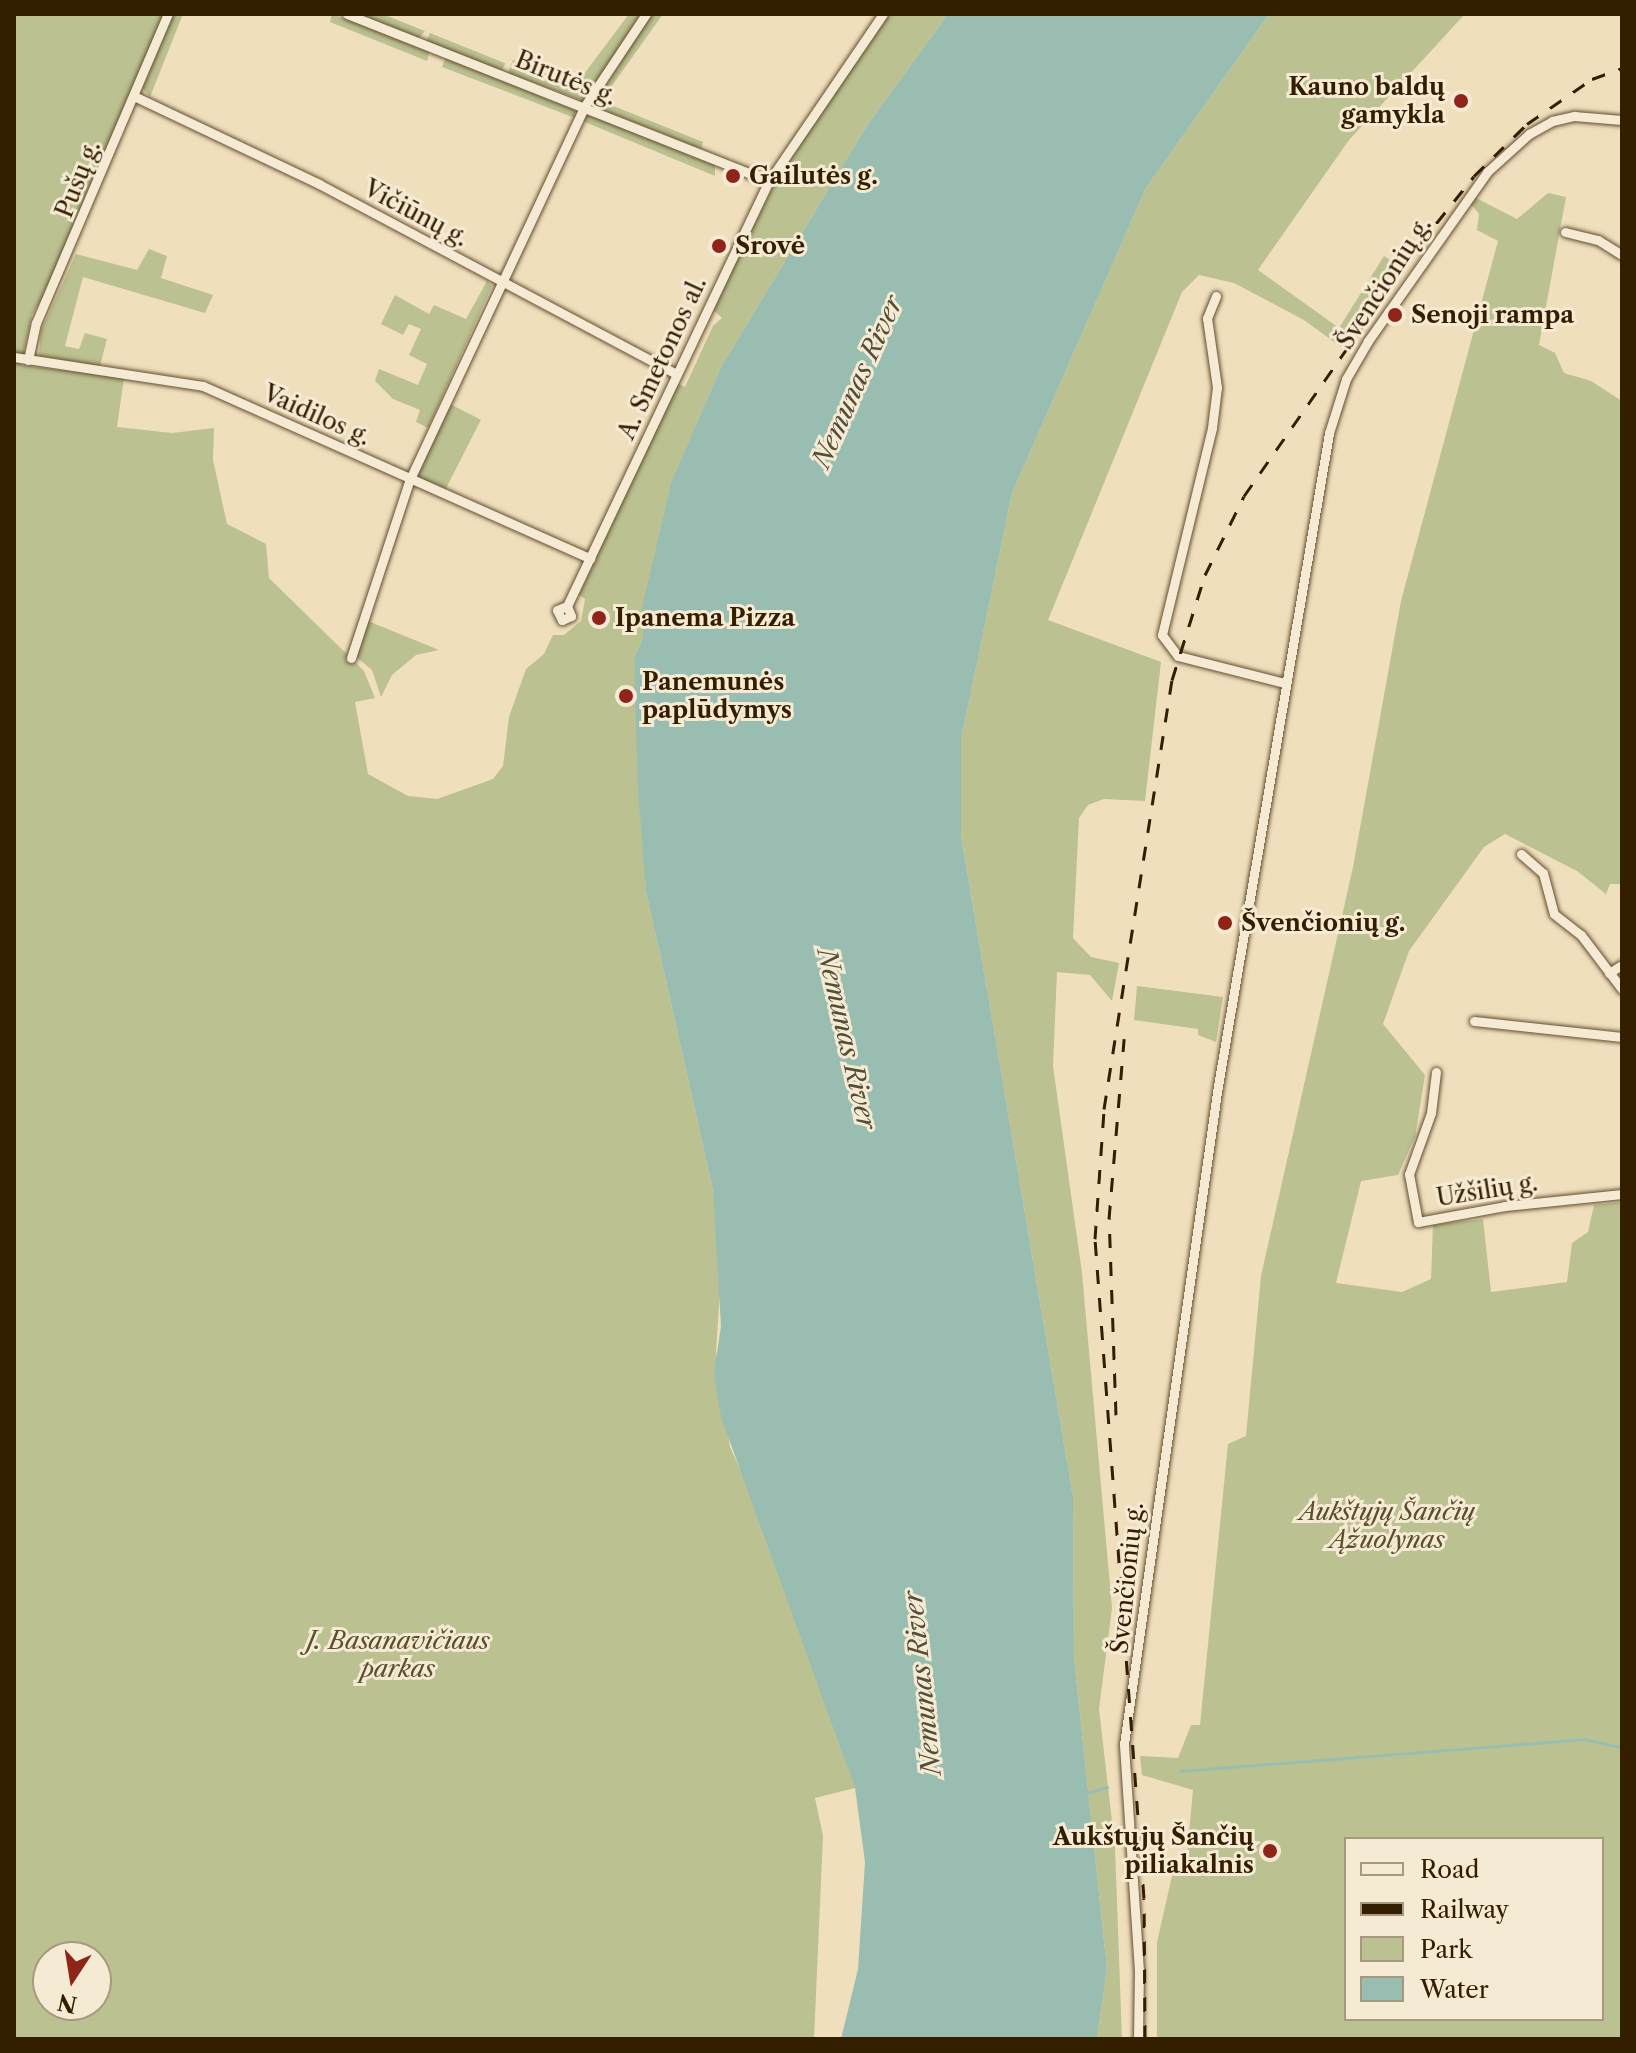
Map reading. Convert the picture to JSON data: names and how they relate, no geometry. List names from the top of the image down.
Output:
{
  "streets": {
    "street": [
      "Birutės g.",
      "Pušų g.",
      "Vičiūnų g.",
      "Švenčionių g.",
      "A. Smetonos al.",
      "Vaidilos g.",
      "Užšilių g."
    ]
  },
  "crossings": [
    ["Birutės g.", "A. Smetonos al."],
    ["Pušų g.", "Vičiūnų g."],
    ["Pušų g.", "Vaidilos g."],
    ["Vičiūnų g.", "A. Smetonos al."],
    ["A. Smetonos al.", "Vaidilos g."]
  ],
  "water": ["Nemunas River"],
  "parks": ["Aukštųjų Šančių Ąžuolynas", "J. Basanavičiaus parkas"],
  "places": [
    "Kauno baldų gamykla",
    "Gailutės g.",
    "Srovė",
    "Senoji rampa",
    "Ipanema Pizza",
    "Panemunės paplūdymys",
    "Švenčionių g.",
    "Aukštųjų Šančių piliakalnis"
  ],
  "legend": [
    "Road",
    "Railway",
    "Park",
    "Water"
  ],
  "north": "bottom"
}
